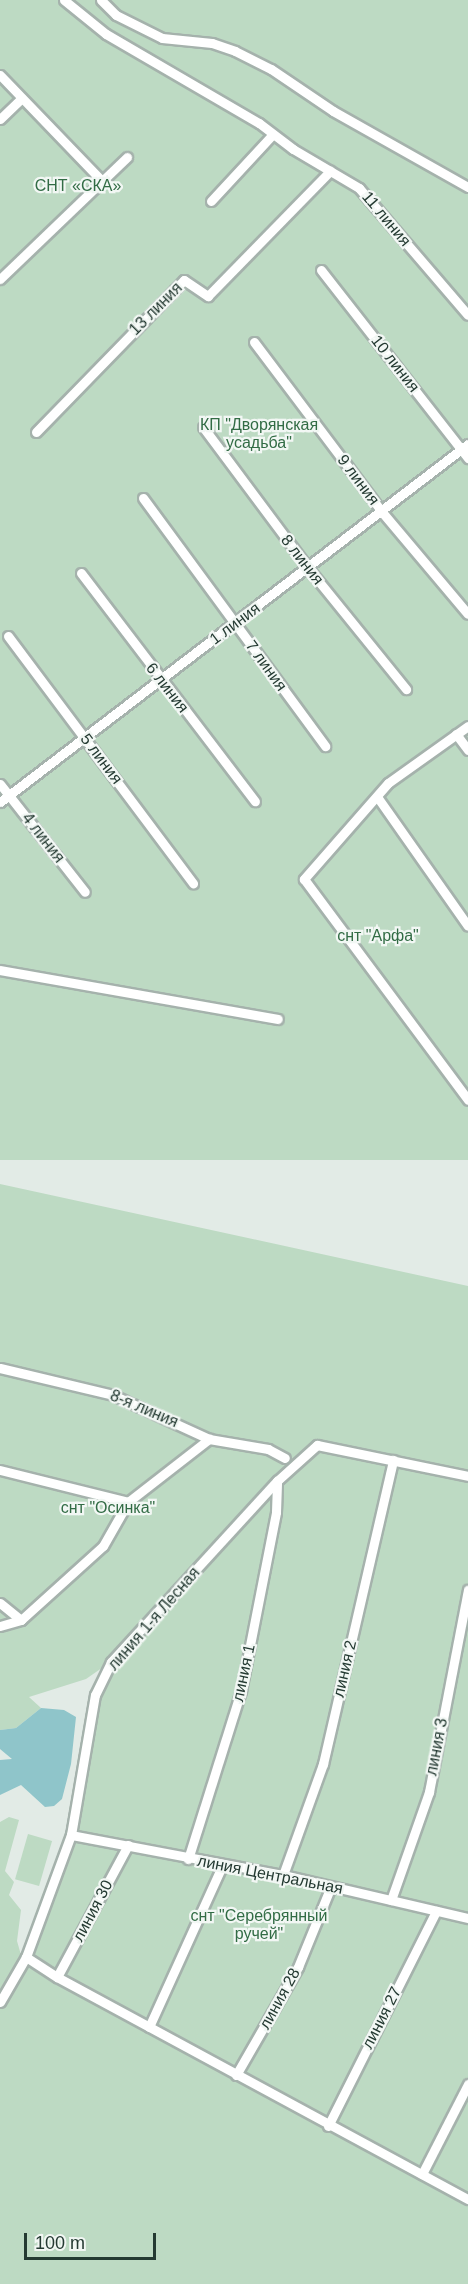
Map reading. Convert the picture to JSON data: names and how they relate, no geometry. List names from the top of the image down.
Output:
{
  "streets": {
    "street": [
      "11 линия",
      "13 линия",
      "10 линия",
      "9 линия",
      "8 линия",
      "1 линия",
      "7 линия",
      "6 линия",
      "5 линия",
      "4 линия",
      "8-я линия",
      "линия 1-я Лесная",
      "линия 2",
      "линия 1",
      "линия 3",
      "линия Центральная",
      "линия 30",
      "линия 28",
      "линия 27"
    ]
  },
  "crossings": [
    ["11 линия", "13 линия"],
    ["10 линия", "1 линия"],
    ["9 линия", "1 линия"],
    ["8 линия", "1 линия"],
    ["1 линия", "7 линия"],
    ["1 линия", "6 линия"],
    ["1 линия", "5 линия"],
    ["1 линия", "4 линия"],
    ["линия 1-я Лесная", "линия 2"],
    ["линия 1-я Лесная", "линия 1"],
    ["линия 1-я Лесная", "линия Центральная"],
    ["линия 2", "линия Центральная"],
    ["линия 1", "линия Центральная"],
    ["линия 3", "линия Центральная"],
    ["линия Центральная", "линия 30"],
    ["линия Центральная", "линия 28"],
    ["линия Центральная", "линия 27"]
  ],
  "parks": [
    "СНТ «СКА»",
    "КП \"Дворянская усадьба\"",
    "снт \"Арфа\"",
    "снт \"Осинка\"",
    "снт \"Серебрянный ручей\""
  ],
  "scale_bar": "100 m"
}
